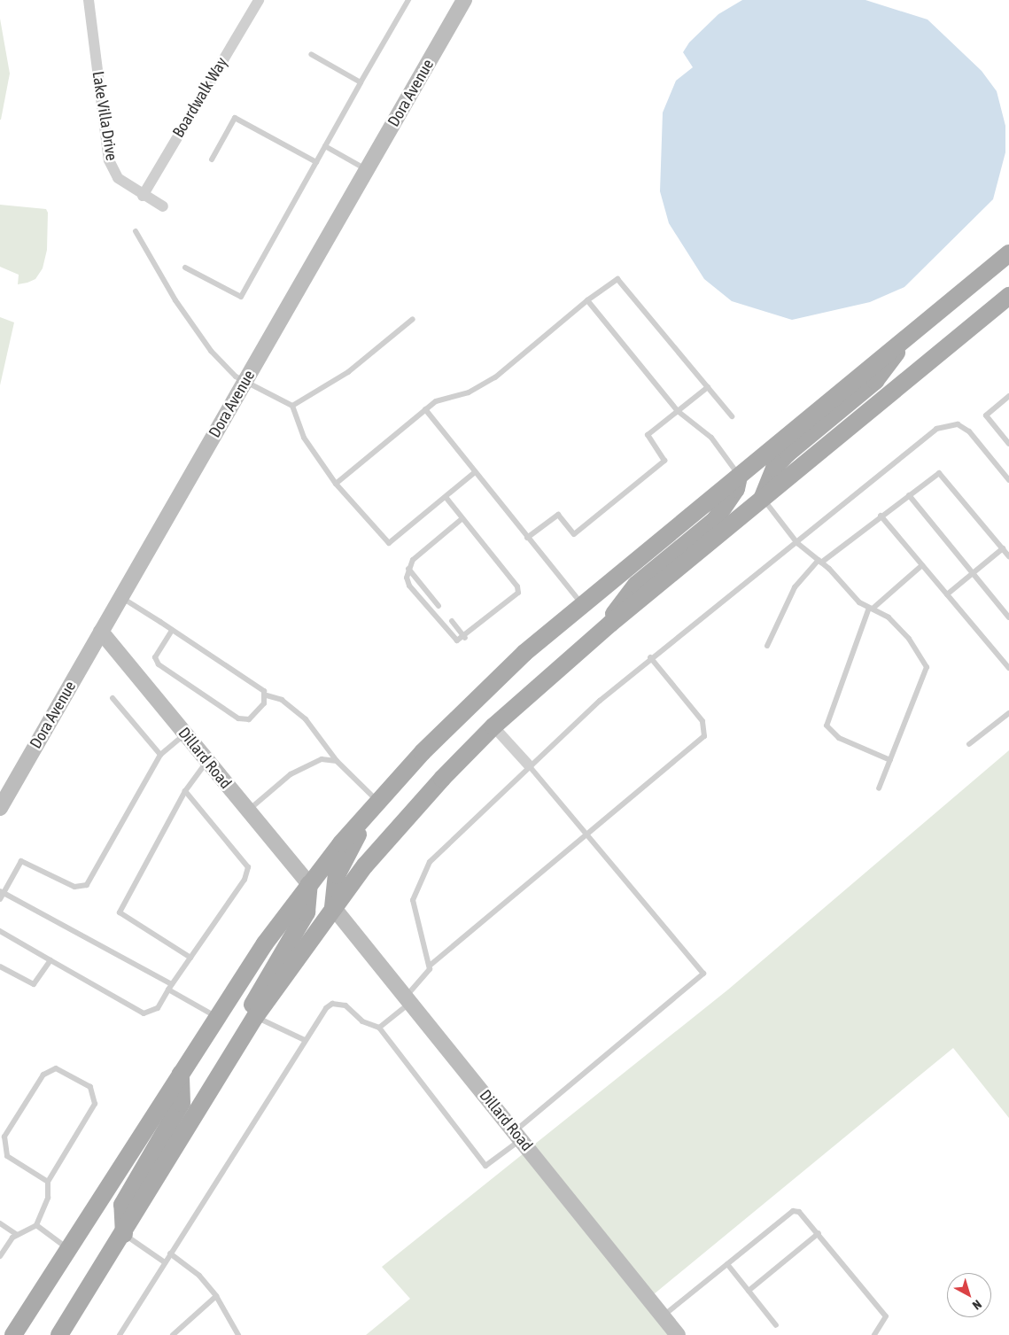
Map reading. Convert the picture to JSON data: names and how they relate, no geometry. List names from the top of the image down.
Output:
{
  "streets": {
    "street": [
      "Dora Avenue",
      "Boardwalk Way",
      "Lake Villa Drive",
      "Dillard Road"
    ]
  },
  "crossings": [
    ["Dora Avenue", "Dillard Road"],
    ["Boardwalk Way", "Lake Villa Drive"]
  ],
  "north": "bottom right"
}
